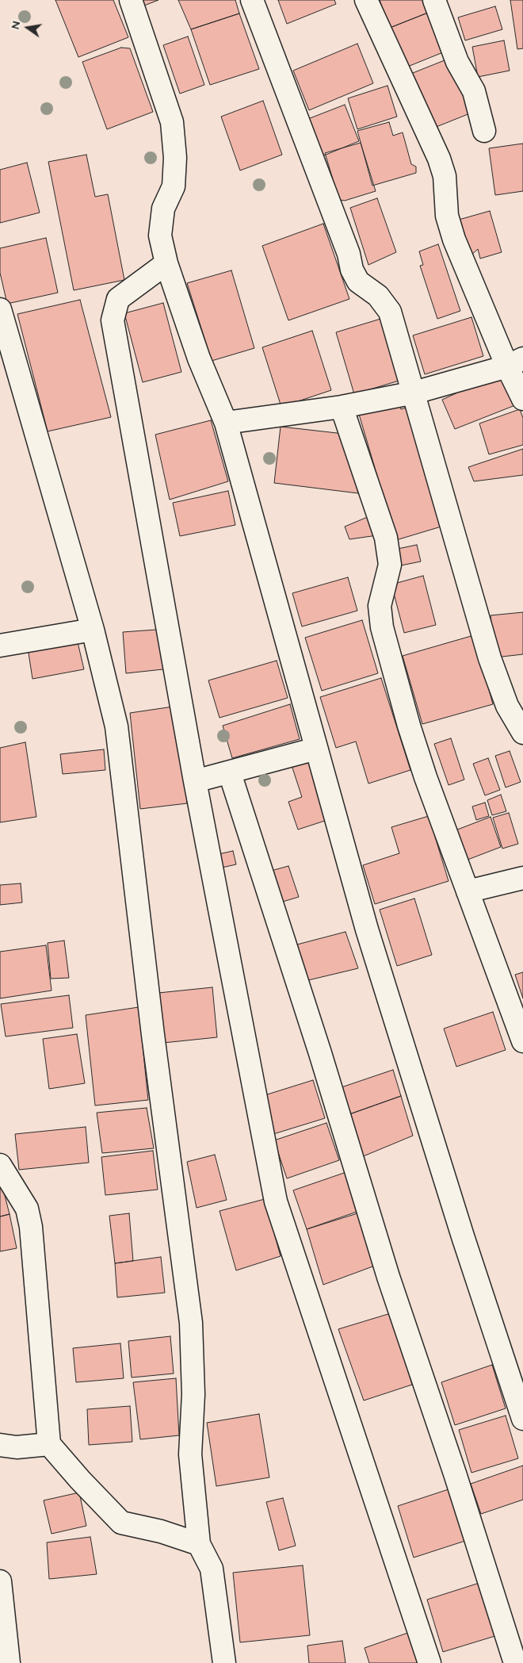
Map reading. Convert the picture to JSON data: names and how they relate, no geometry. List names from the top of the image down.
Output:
{
  "north": "left"
}
